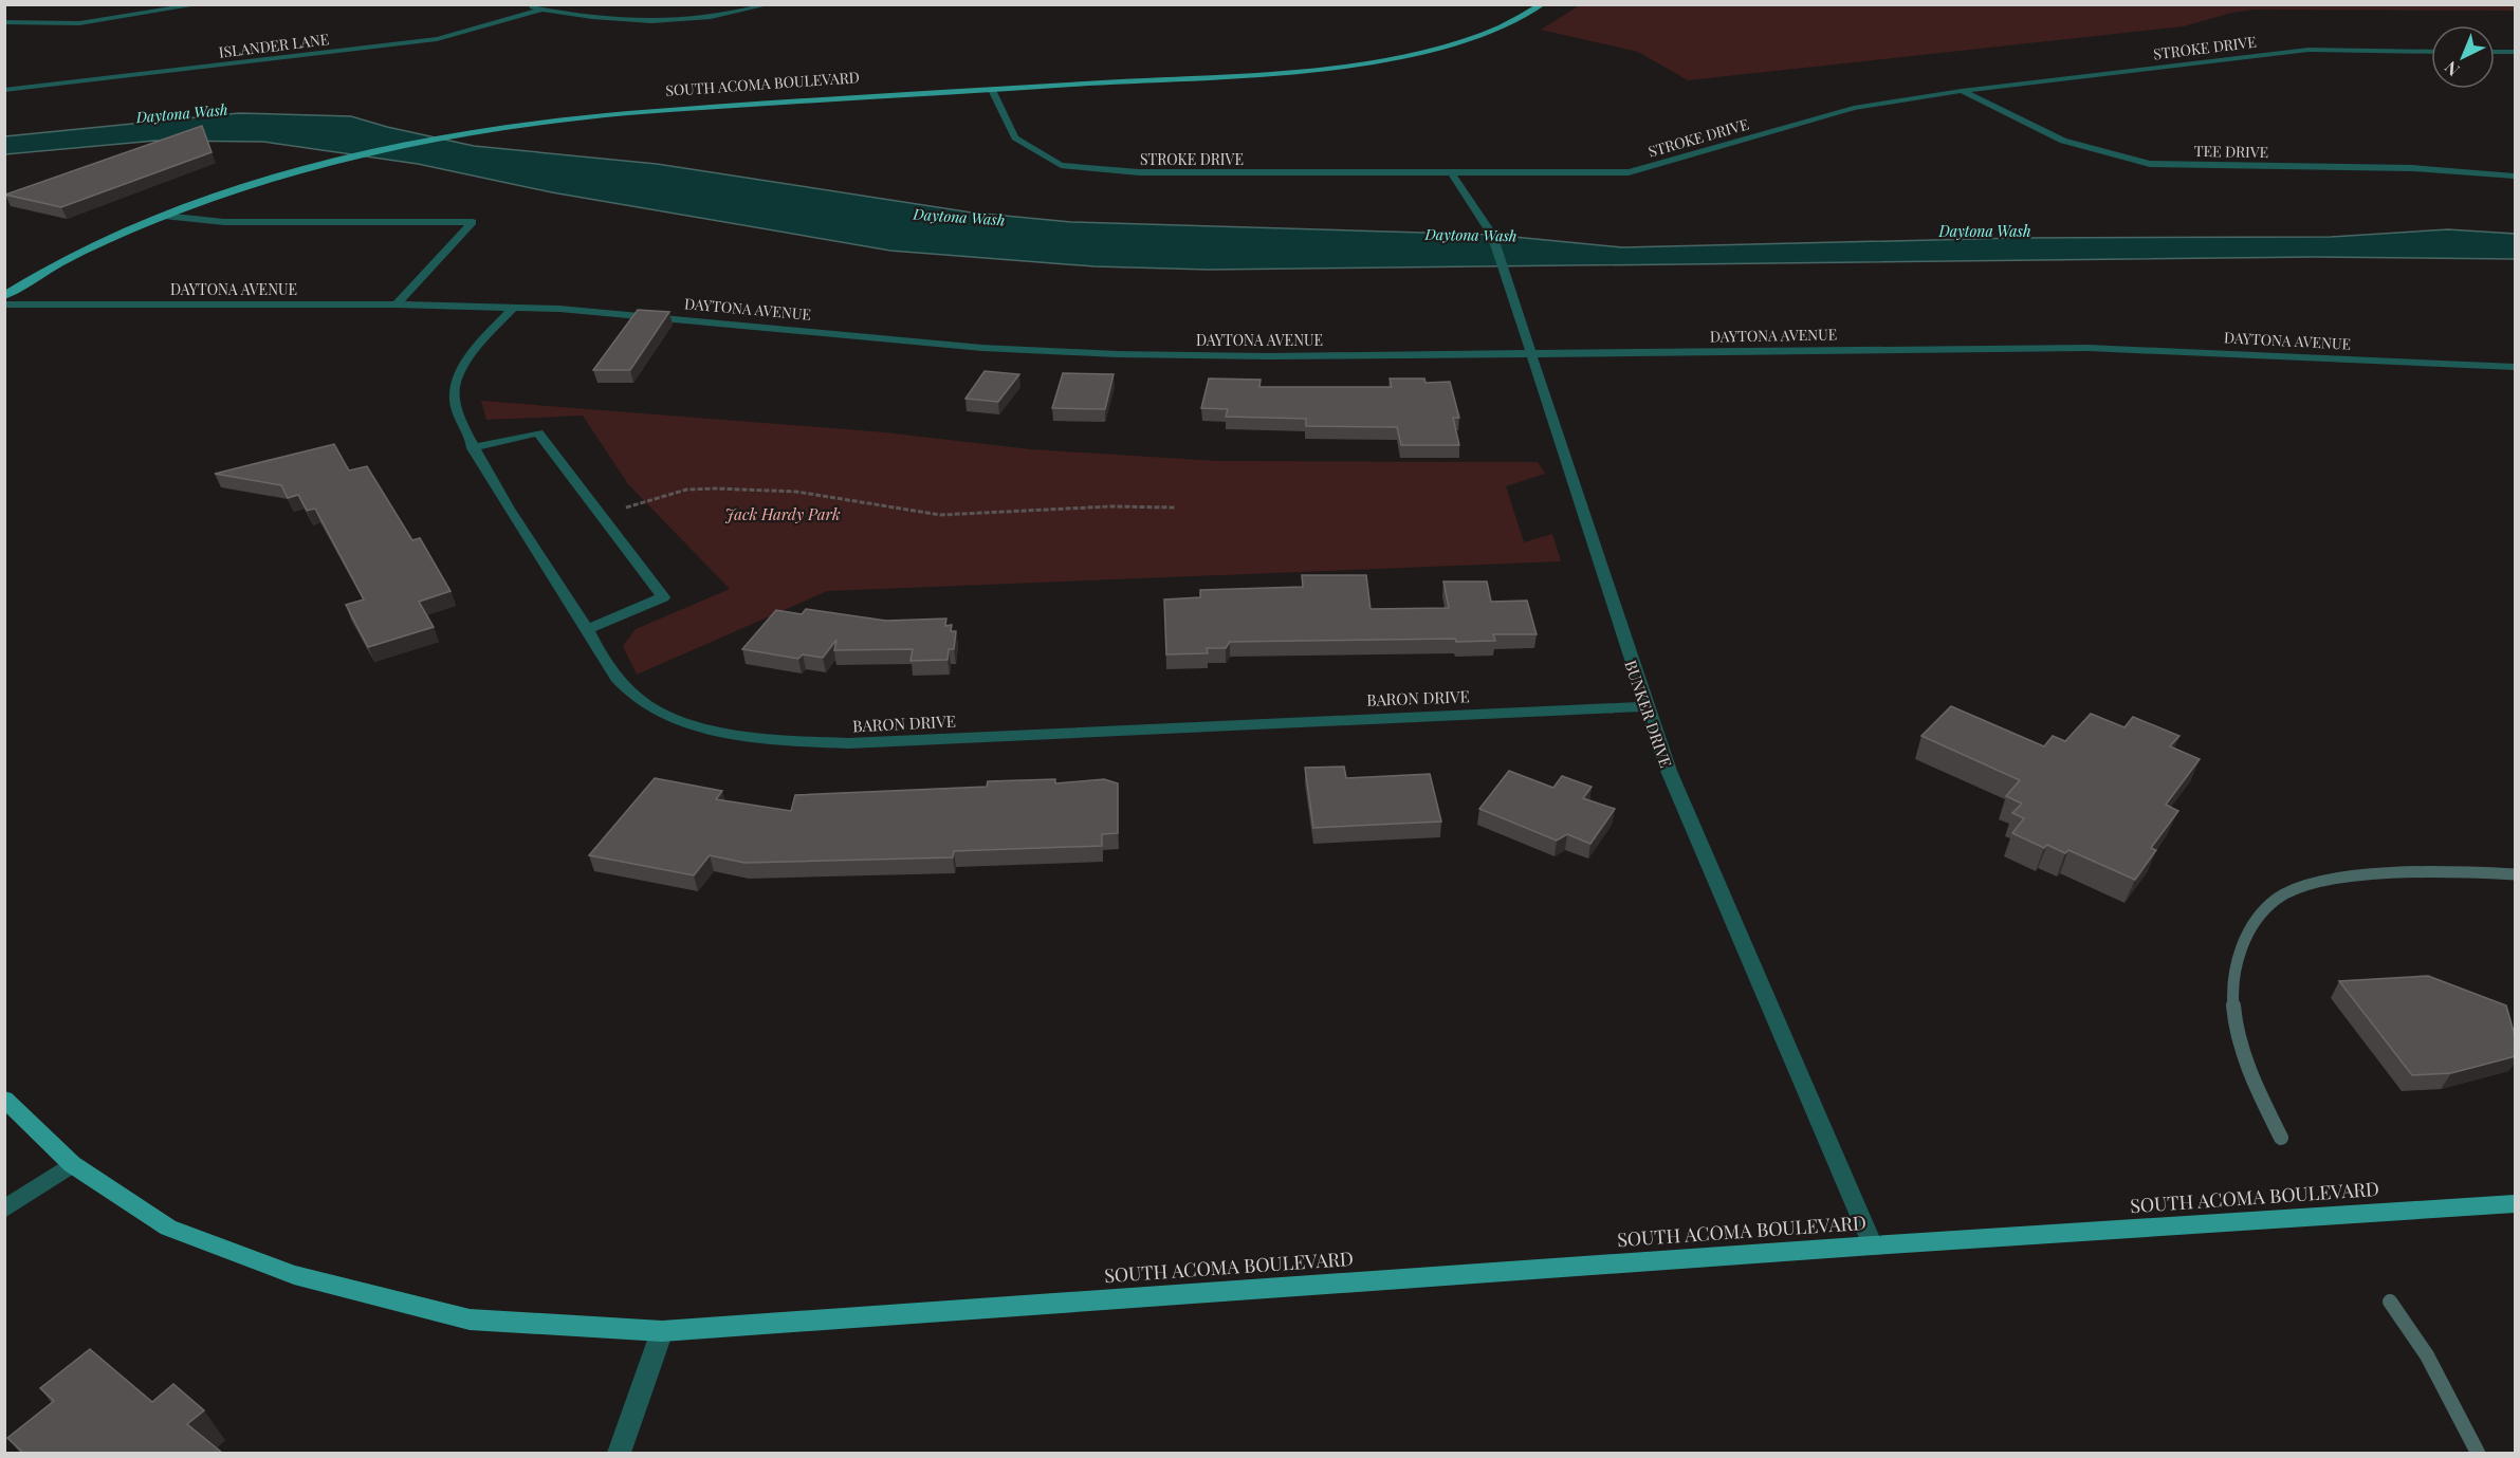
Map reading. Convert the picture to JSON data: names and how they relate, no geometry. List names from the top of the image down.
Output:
{
  "streets": {
    "main road": ["SOUTH ACOMA BOULEVARD"],
    "street": [
      "ISLANDER LANE",
      "STROKE DRIVE",
      "TEE DRIVE",
      "DAYTONA AVENUE",
      "BARON DRIVE",
      "BUNKER DRIVE"
    ]
  },
  "crossings": [
    ["STROKE DRIVE", "SOUTH ACOMA BOULEVARD"],
    ["STROKE DRIVE", "TEE DRIVE"],
    ["STROKE DRIVE", "BUNKER DRIVE"],
    ["SOUTH ACOMA BOULEVARD", "BUNKER DRIVE"],
    ["DAYTONA AVENUE", "BARON DRIVE"],
    ["DAYTONA AVENUE", "BUNKER DRIVE"],
    ["BARON DRIVE", "BUNKER DRIVE"]
  ],
  "water": ["Daytona Wash"],
  "parks": ["Jack Hardy Park"],
  "north": "bottom left"
}
